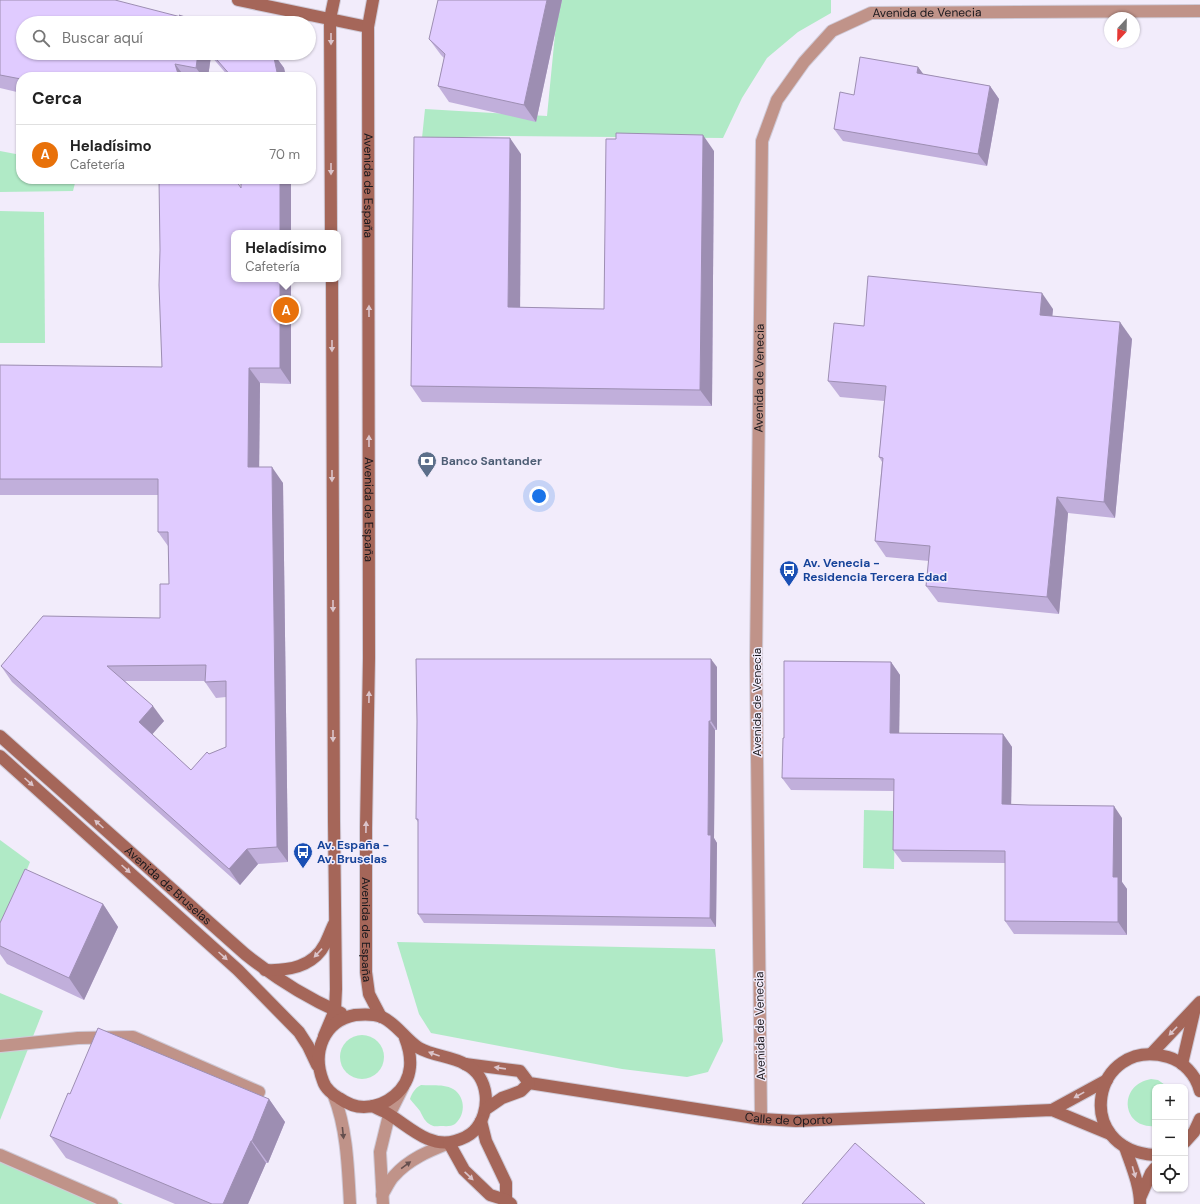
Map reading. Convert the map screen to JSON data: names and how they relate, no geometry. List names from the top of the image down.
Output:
{
  "streets": {
    "main road": ["Avenida de España", "Avenida de Bruselas", "Calle de Oporto"],
    "street": ["Avenida de Venecia"]
  },
  "crossings": [
    ["Avenida de Venecia", "Calle de Oporto"],
    ["Avenida de España", "Avenida de Bruselas"]
  ],
  "places": {
    "bank": ["Banco Santander"],
    "bus stop": ["Av. Venecia - Residencia Tercera Edad", "Av. España - Av. Bruselas"]
  },
  "north": "bottom",
  "page": {
    "search": "Buscar aquí",
    "heading": "Cerca",
    "list": [
      {
        "mark": "A",
        "name": "Heladísimo",
        "note": "Cafetería",
        "value": "70 m"
      }
    ],
    "popup": ["Heladísimo", "Cafetería"],
    "pins": "A",
    "map_buttons": ["+", "−"]
  }
}
